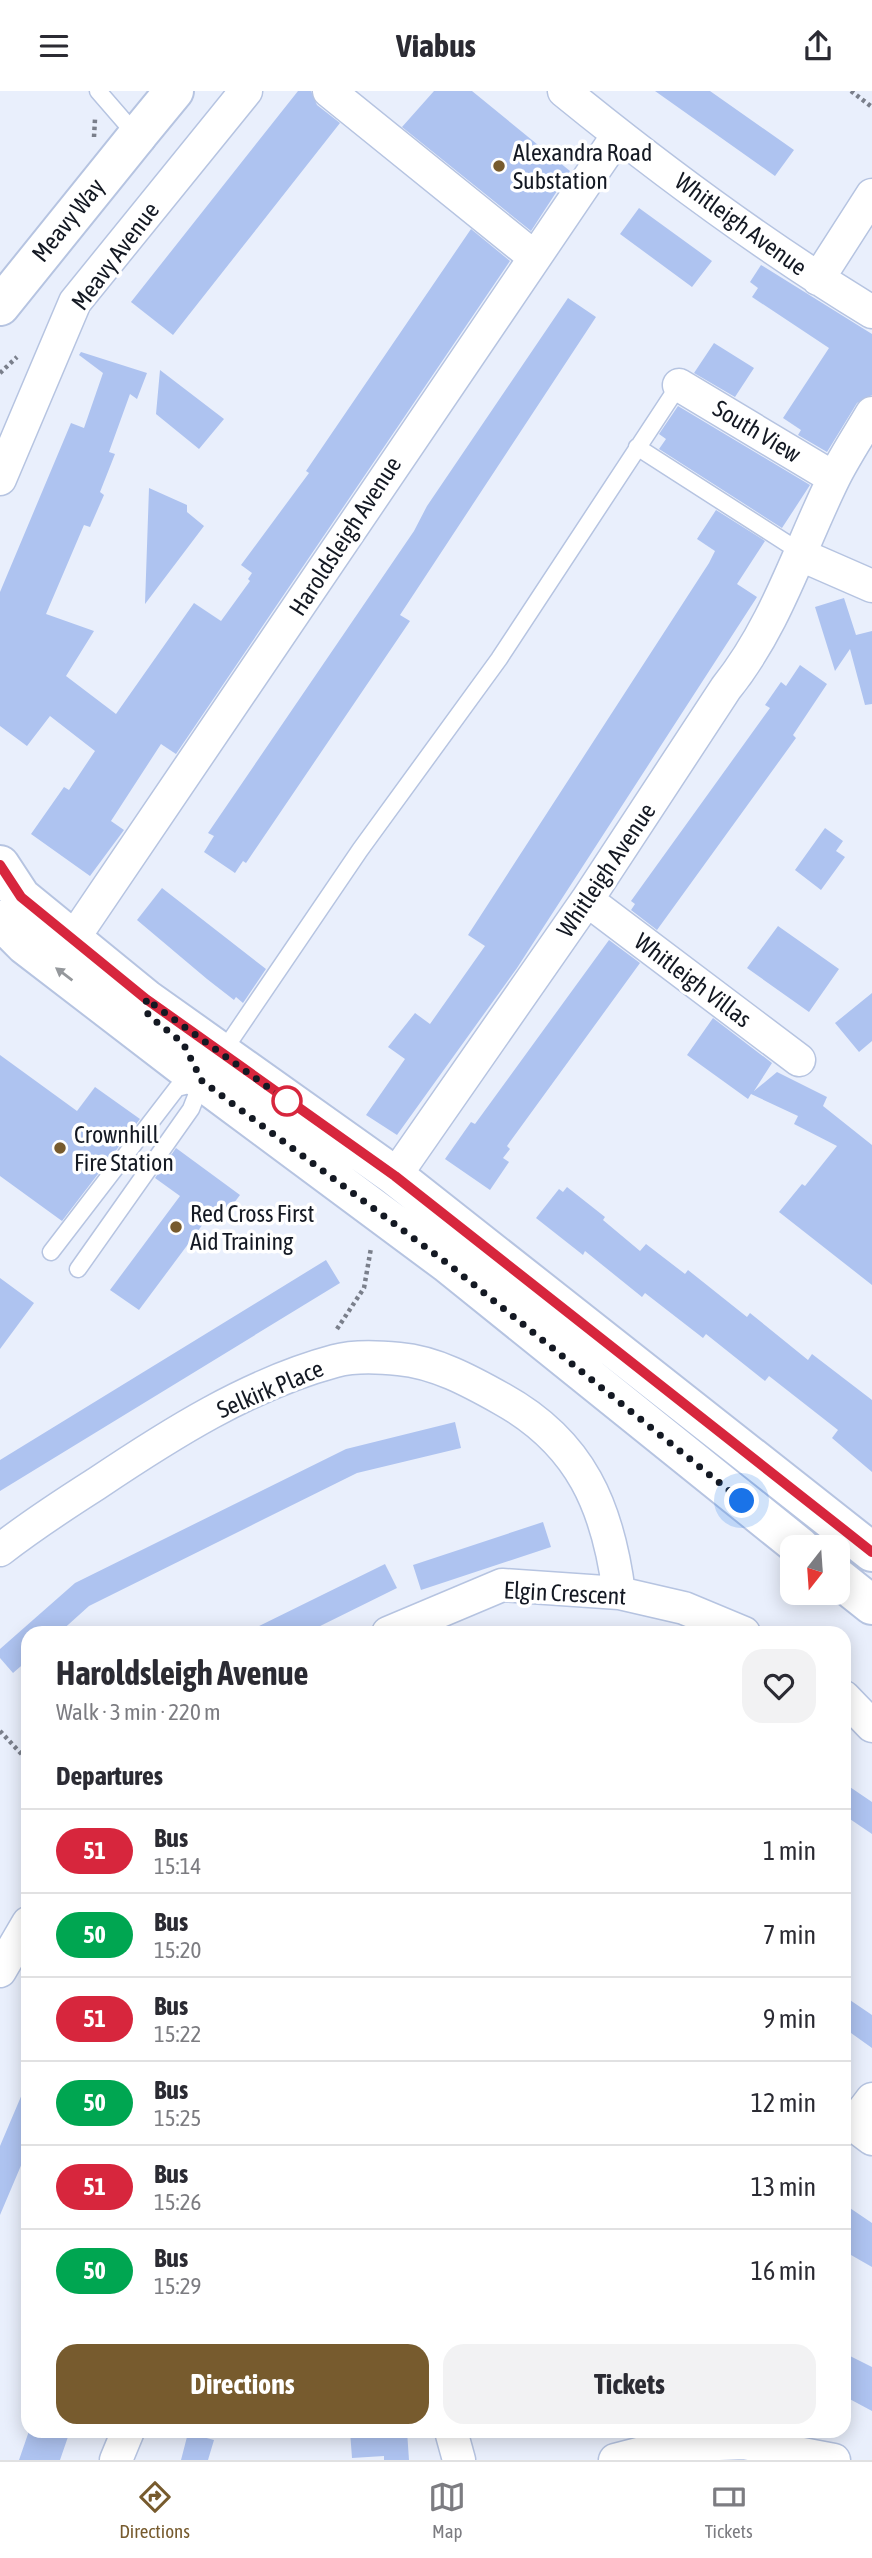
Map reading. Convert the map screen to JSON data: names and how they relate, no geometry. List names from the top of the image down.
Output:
{
  "streets": {
    "main road": ["Meavy Way"],
    "street": [
      "Whitleigh Avenue",
      "Meavy Avenue",
      "South View",
      "Haroldsleigh Avenue",
      "Whitleigh Villas",
      "Selkirk Place",
      "Elgin Crescent"
    ]
  },
  "crossings": [
    ["Whitleigh Avenue", "South View"],
    ["Whitleigh Avenue", "Haroldsleigh Avenue"],
    ["Whitleigh Avenue", "Whitleigh Villas"],
    ["Selkirk Place", "Elgin Crescent"]
  ],
  "places": ["Alexandra Road Substation", "Crownhill Fire Station", "Red Cross First Aid Training"],
  "lines": ["bus line 51"],
  "north": "bottom",
  "page": {
    "header": "Viabus",
    "heading": [
      ["Haroldsleigh Avenue", "Walk · 3 min · 220 m"],
      "Departures"
    ],
    "list": [
      {
        "mark": "51",
        "name": "Bus",
        "note": "15:14",
        "value": "1 min"
      },
      {
        "mark": "50",
        "name": "Bus",
        "note": "15:20",
        "value": "7 min"
      },
      {
        "mark": "51",
        "name": "Bus",
        "note": "15:22",
        "value": "9 min"
      },
      {
        "mark": "50",
        "name": "Bus",
        "note": "15:25",
        "value": "12 min"
      },
      {
        "mark": "51",
        "name": "Bus",
        "note": "15:26",
        "value": "13 min"
      },
      {
        "mark": "50",
        "name": "Bus",
        "note": "15:29",
        "value": "16 min"
      }
    ],
    "buttons": ["Directions", "Tickets"],
    "tabs": ["Directions", "Map", "Tickets"]
  }
}
